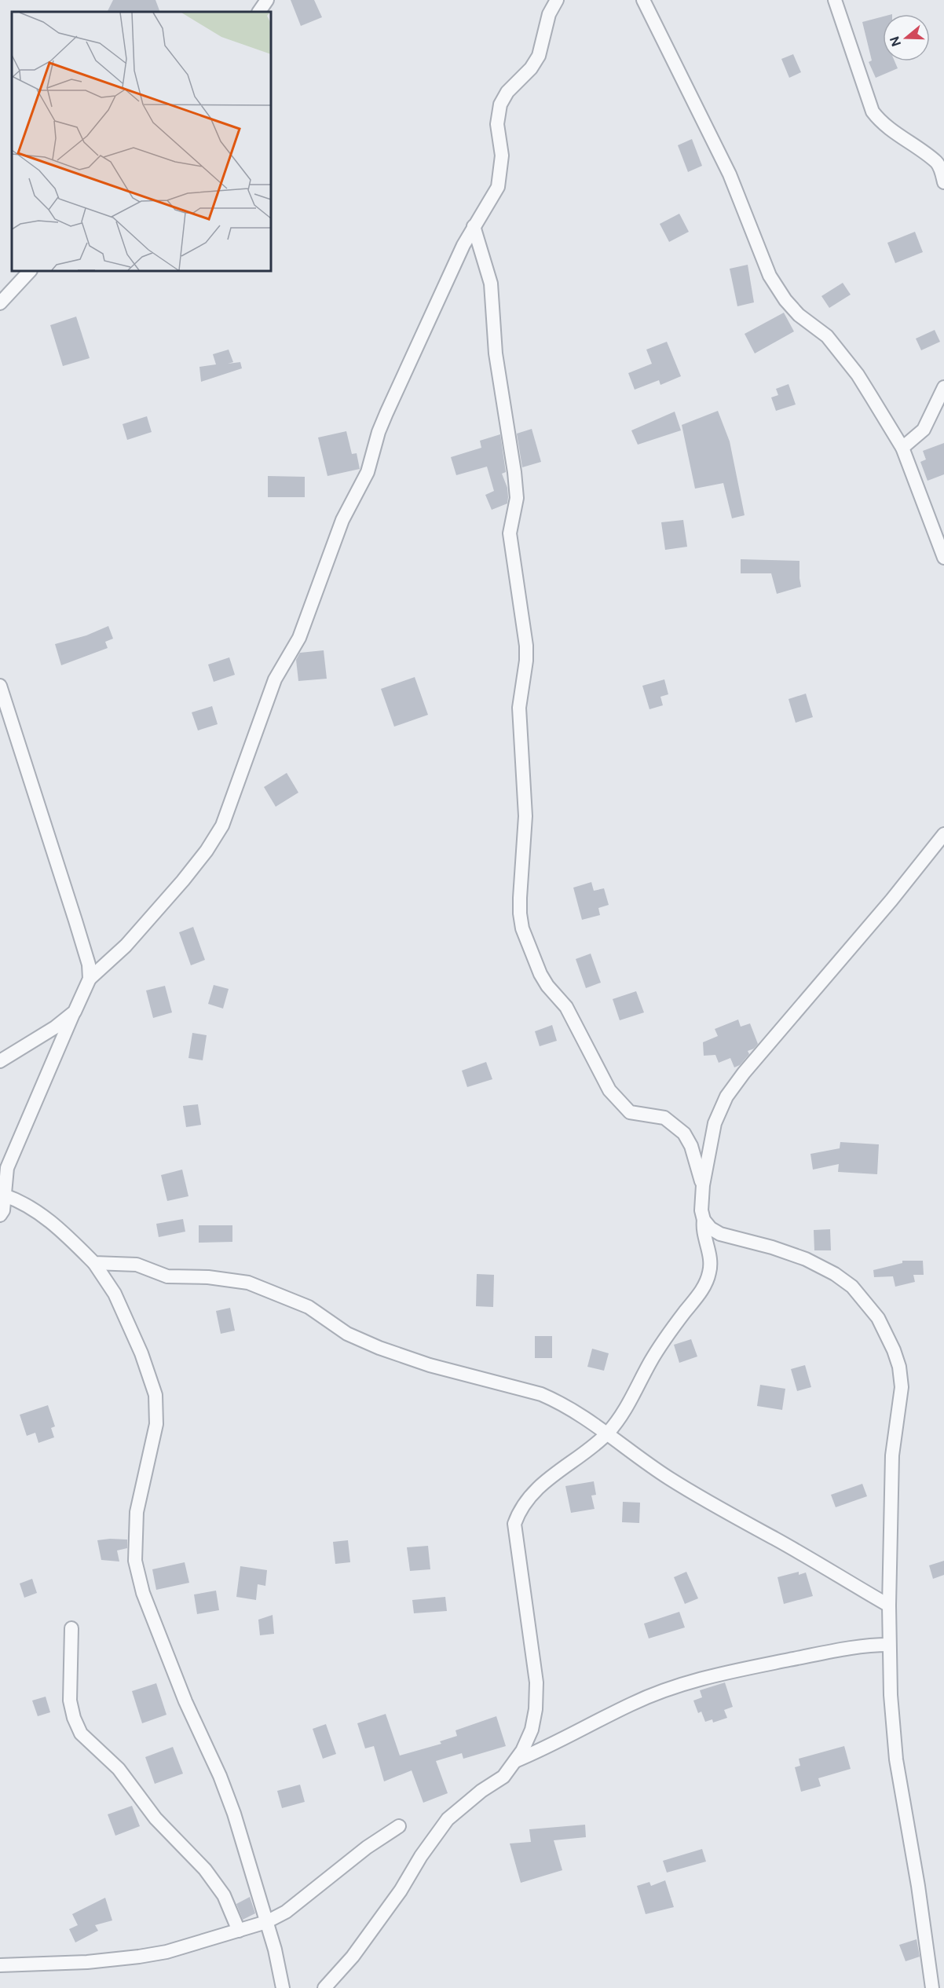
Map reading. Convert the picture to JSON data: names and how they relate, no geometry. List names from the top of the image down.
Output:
{
  "north": "left"
}
